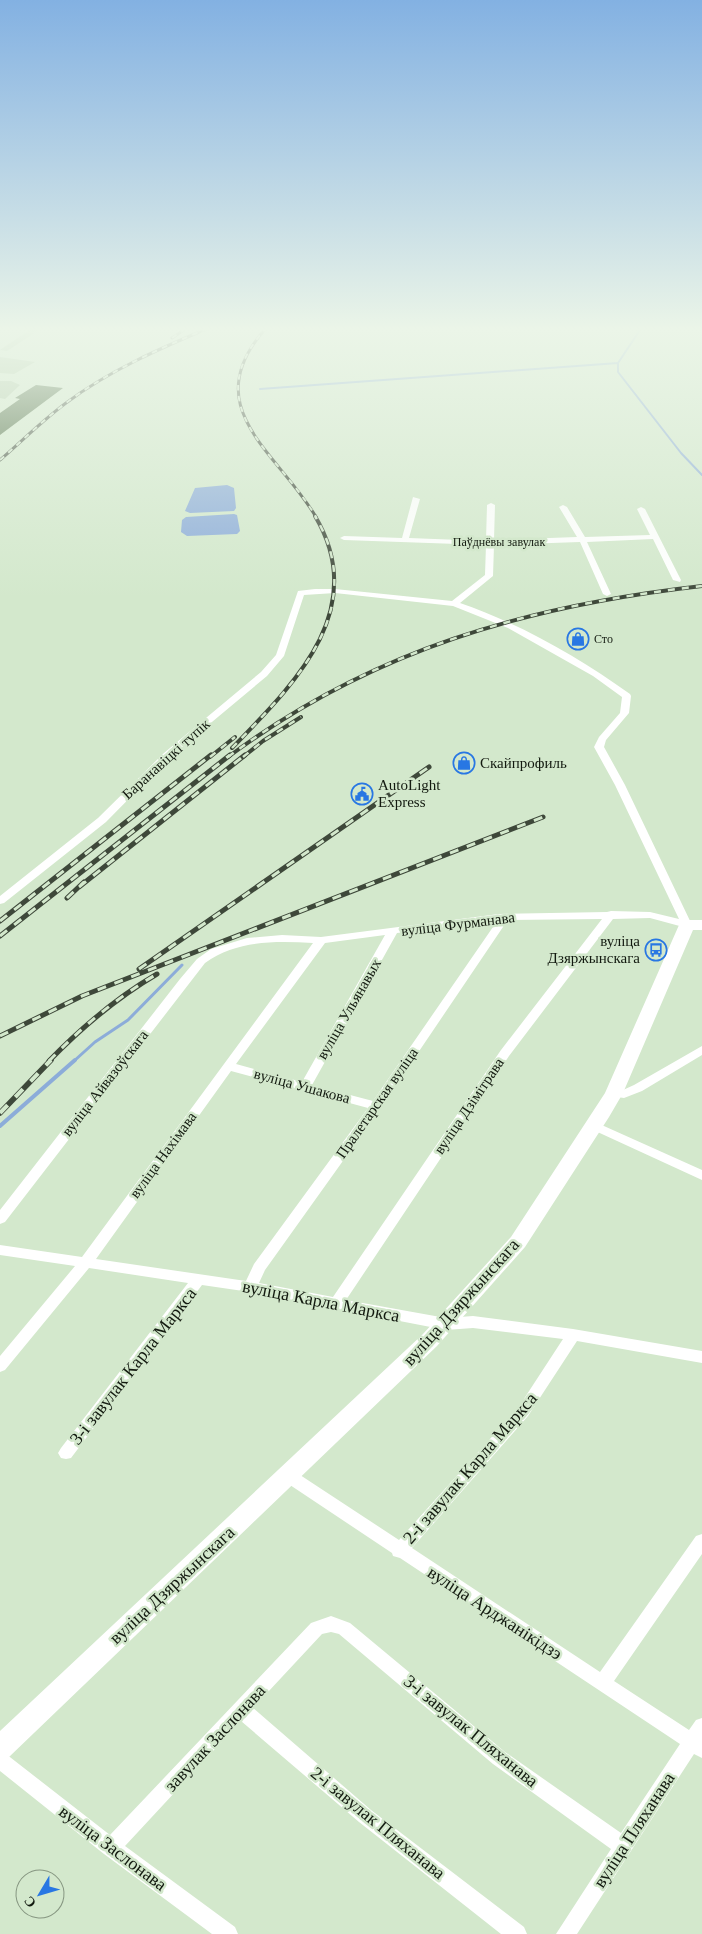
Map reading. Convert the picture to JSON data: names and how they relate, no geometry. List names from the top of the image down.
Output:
{
  "streets": {
    "street": [
      "Паўднёвы завулак",
      "Баранавіцкі тупік",
      "вуліца Фурманава",
      "вуліца Ульянавых",
      "вуліца Айвазоўскага",
      "вуліца Ушакова",
      "Пралетарская вуліца",
      "вуліца Дзімітрава",
      "вуліца Нахімава",
      "вуліца Карла Маркса",
      "вуліца Дзяржынскага",
      "3-і завулак Карла Маркса",
      "2-і завулак Карла Маркса",
      "вуліца Арджанікідзэ",
      "3-і завулак Пляханава",
      "завулак Заслонава",
      "2-і завулак Пляханава",
      "вуліца Пляханава",
      "вуліца Заслонава"
    ]
  },
  "crossings": [
    ["вуліца Фурманава", "вуліца Ульянавых"],
    ["вуліца Фурманава", "вуліца Айвазоўскага"],
    ["вуліца Фурманава", "Пралетарская вуліца"],
    ["вуліца Фурманава", "вуліца Дзімітрава"],
    ["вуліца Фурманава", "вуліца Нахімава"],
    ["вуліца Фурманава", "вуліца Дзяржынскага"],
    ["вуліца Ульянавых", "вуліца Ушакова"],
    ["вуліца Ушакова", "Пралетарская вуліца"],
    ["вуліца Ушакова", "вуліца Нахімава"],
    ["Пралетарская вуліца", "вуліца Карла Маркса"],
    ["вуліца Дзімітрава", "вуліца Карла Маркса"],
    ["вуліца Нахімава", "вуліца Карла Маркса"],
    ["вуліца Карла Маркса", "вуліца Дзяржынскага"],
    ["вуліца Карла Маркса", "3-і завулак Карла Маркса"],
    ["вуліца Карла Маркса", "2-і завулак Карла Маркса"],
    ["вуліца Дзяржынскага", "вуліца Арджанікідзэ"],
    ["2-і завулак Карла Маркса", "вуліца Арджанікідзэ"],
    ["вуліца Арджанікідзэ", "вуліца Пляханава"],
    ["3-і завулак Пляханава", "завулак Заслонава"],
    ["3-і завулак Пляханава", "вуліца Пляханава"],
    ["завулак Заслонава", "2-і завулак Пляханава"],
    ["завулак Заслонава", "вуліца Заслонава"]
  ],
  "places": {
    "shop": ["Сто", "Скайпрофиль"],
    "public building": ["AutoLight Express"],
    "bus stop": ["вуліца Дзяржынскага"]
  },
  "north": "bottom left"
}
